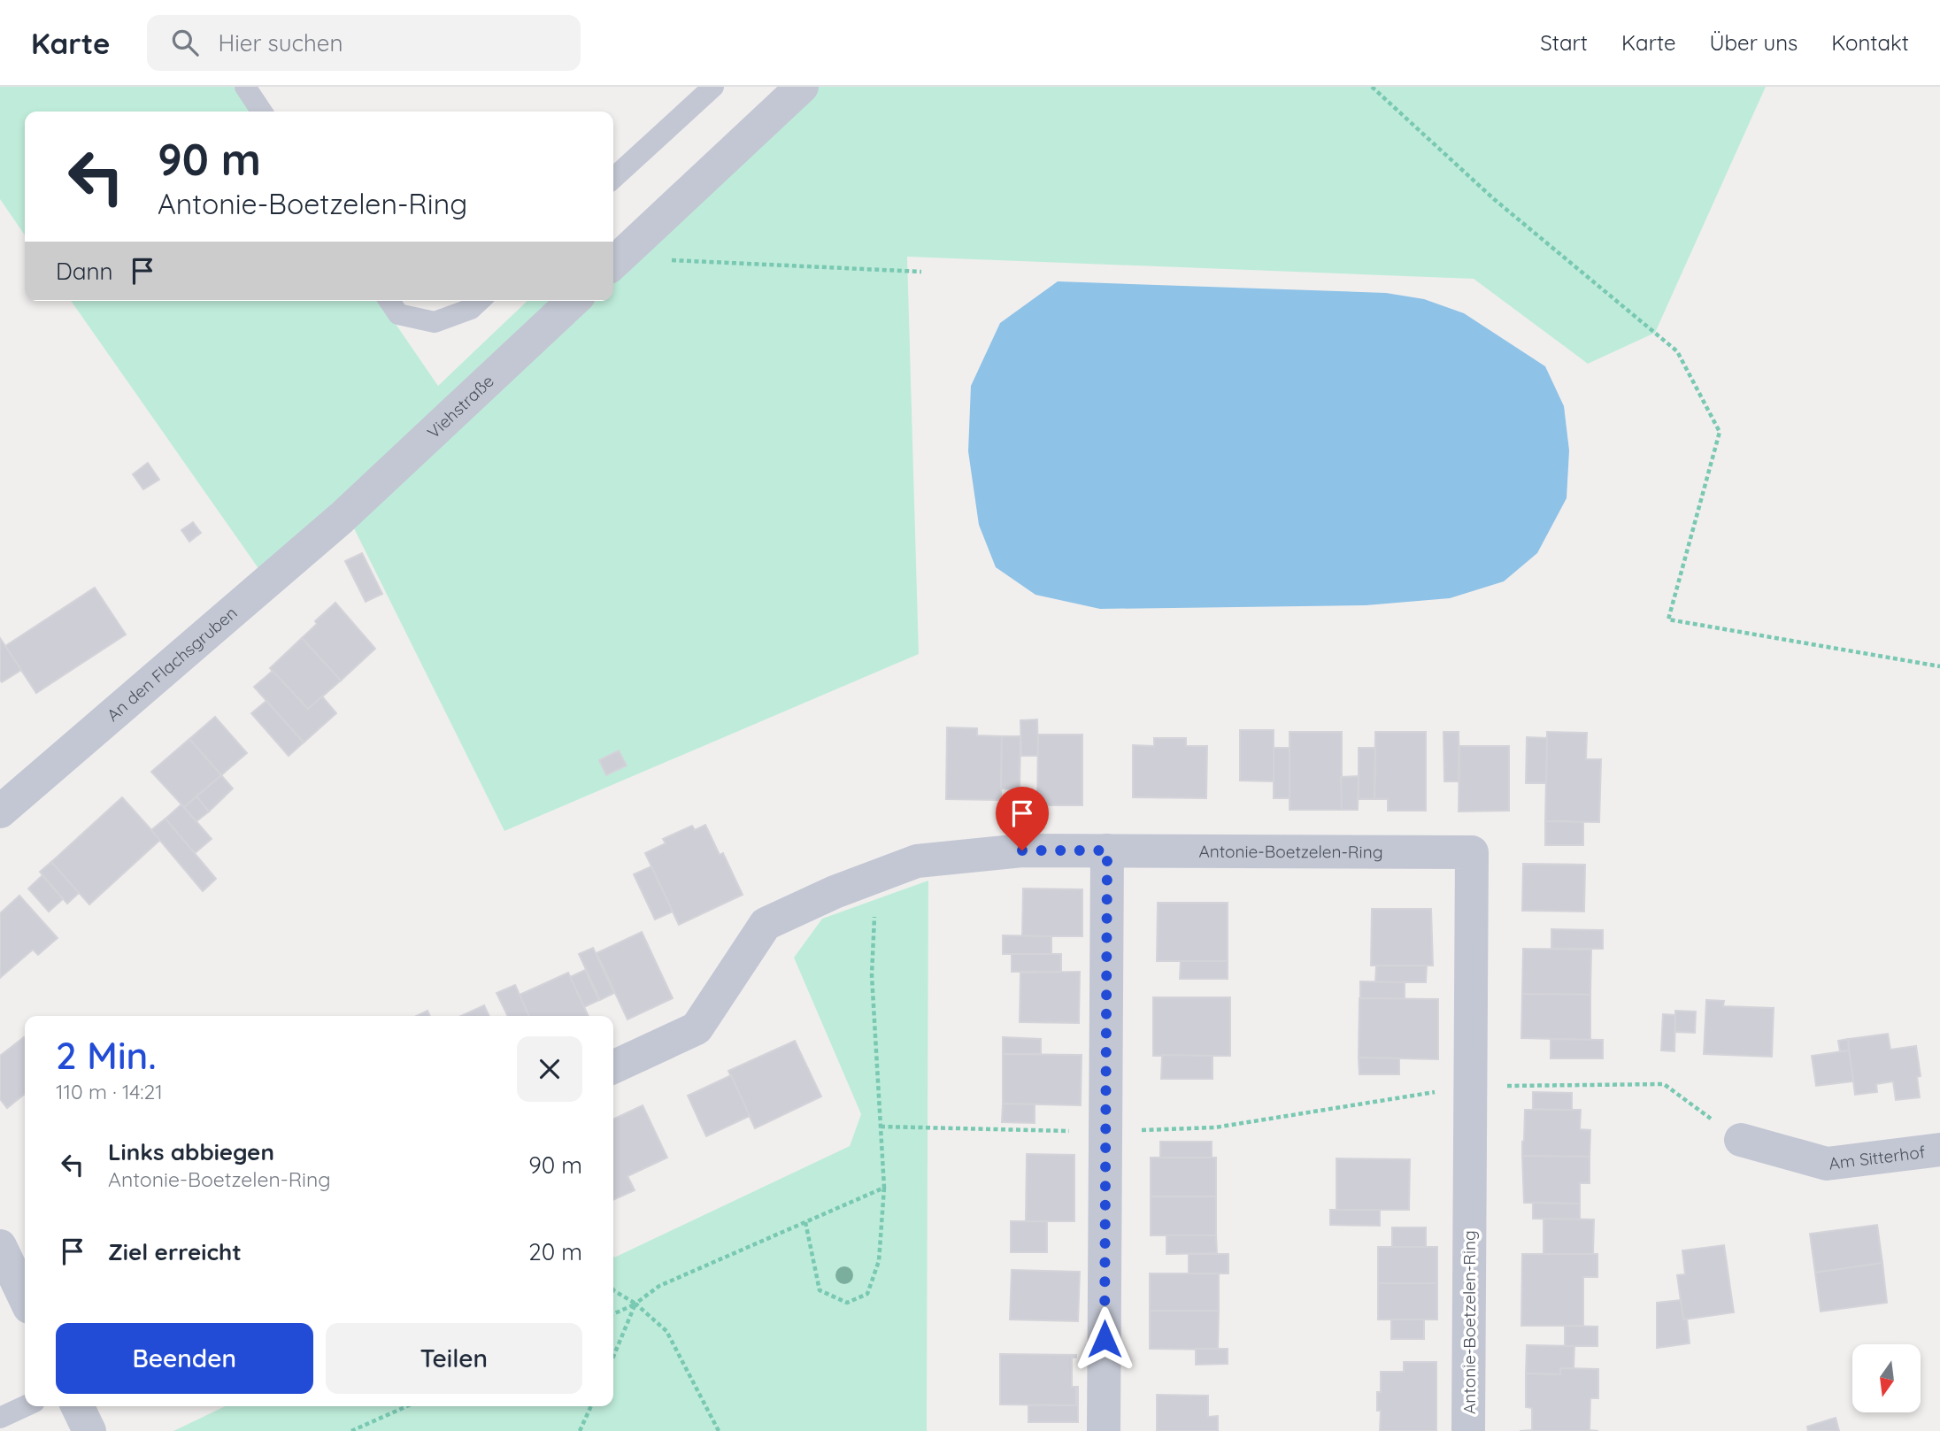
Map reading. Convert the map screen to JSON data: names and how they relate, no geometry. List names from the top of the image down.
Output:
{
  "streets": {
    "street": [
      "Viehstraße",
      "An den Flachsgruben",
      "Antonie-Boetzelen-Ring",
      "Am Sitterhof"
    ]
  },
  "crossings": [
    ["Viehstraße", "An den Flachsgruben"]
  ],
  "north": "bottom",
  "page": {
    "header": "Karte",
    "search": "Hier suchen",
    "nav": [
      "Start",
      "Karte",
      "Über uns",
      "Kontakt"
    ],
    "turn": ["90 m", "Antonie-Boetzelen-Ring"],
    "then": "Dann",
    "heading": ["2 Min.", "110 m · 14:21"],
    "list": [
      {
        "name": "Links abbiegen",
        "note": "Antonie-Boetzelen-Ring",
        "value": "90 m"
      },
      {
        "name": "Ziel erreicht",
        "value": "20 m"
      }
    ],
    "buttons": ["Beenden", "Teilen"]
  }
}
